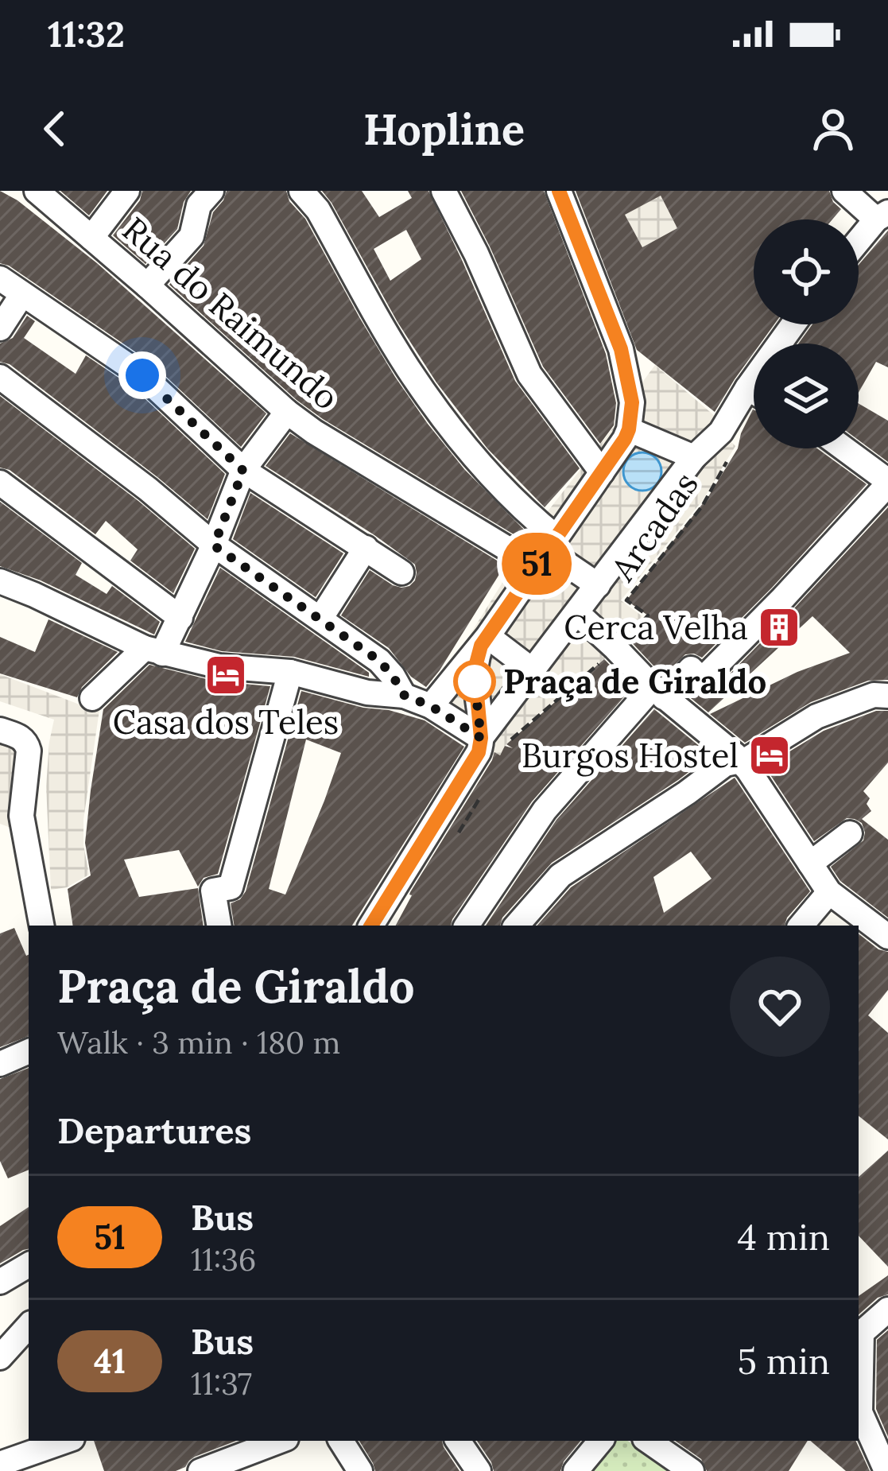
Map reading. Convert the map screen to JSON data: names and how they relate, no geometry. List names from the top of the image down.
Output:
{
  "streets": {
    "street": ["Rua do Raimundo"],
    "path": ["Arcadas"]
  },
  "places": {
    "building": ["Cerca Velha"],
    "hotel": ["Casa dos Teles", "Burgos Hostel"],
    "other": ["Praça de Giraldo"]
  },
  "lines": ["bus line 51"],
  "page": {
    "status": "11:32",
    "header": "Hopline",
    "on_map": "51",
    "heading": [
      ["Praça de Giraldo", "Walk · 3 min · 180 m"],
      "Departures"
    ],
    "list": [
      {
        "mark": "51",
        "name": "Bus",
        "note": "11:36",
        "value": "4 min"
      },
      {
        "mark": "41",
        "name": "Bus",
        "note": "11:37",
        "value": "5 min"
      }
    ]
  }
}
